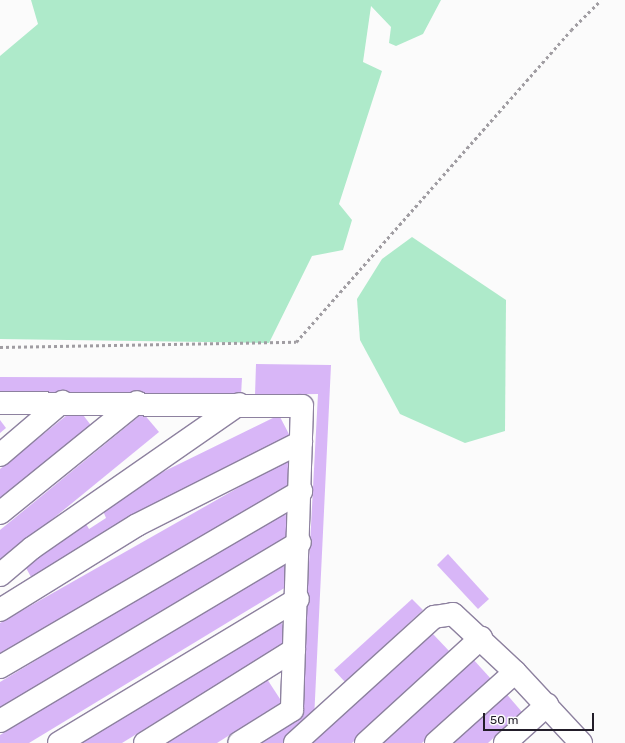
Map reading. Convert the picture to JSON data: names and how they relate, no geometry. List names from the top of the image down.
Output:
{
  "scale_bar": "50 m"
}
